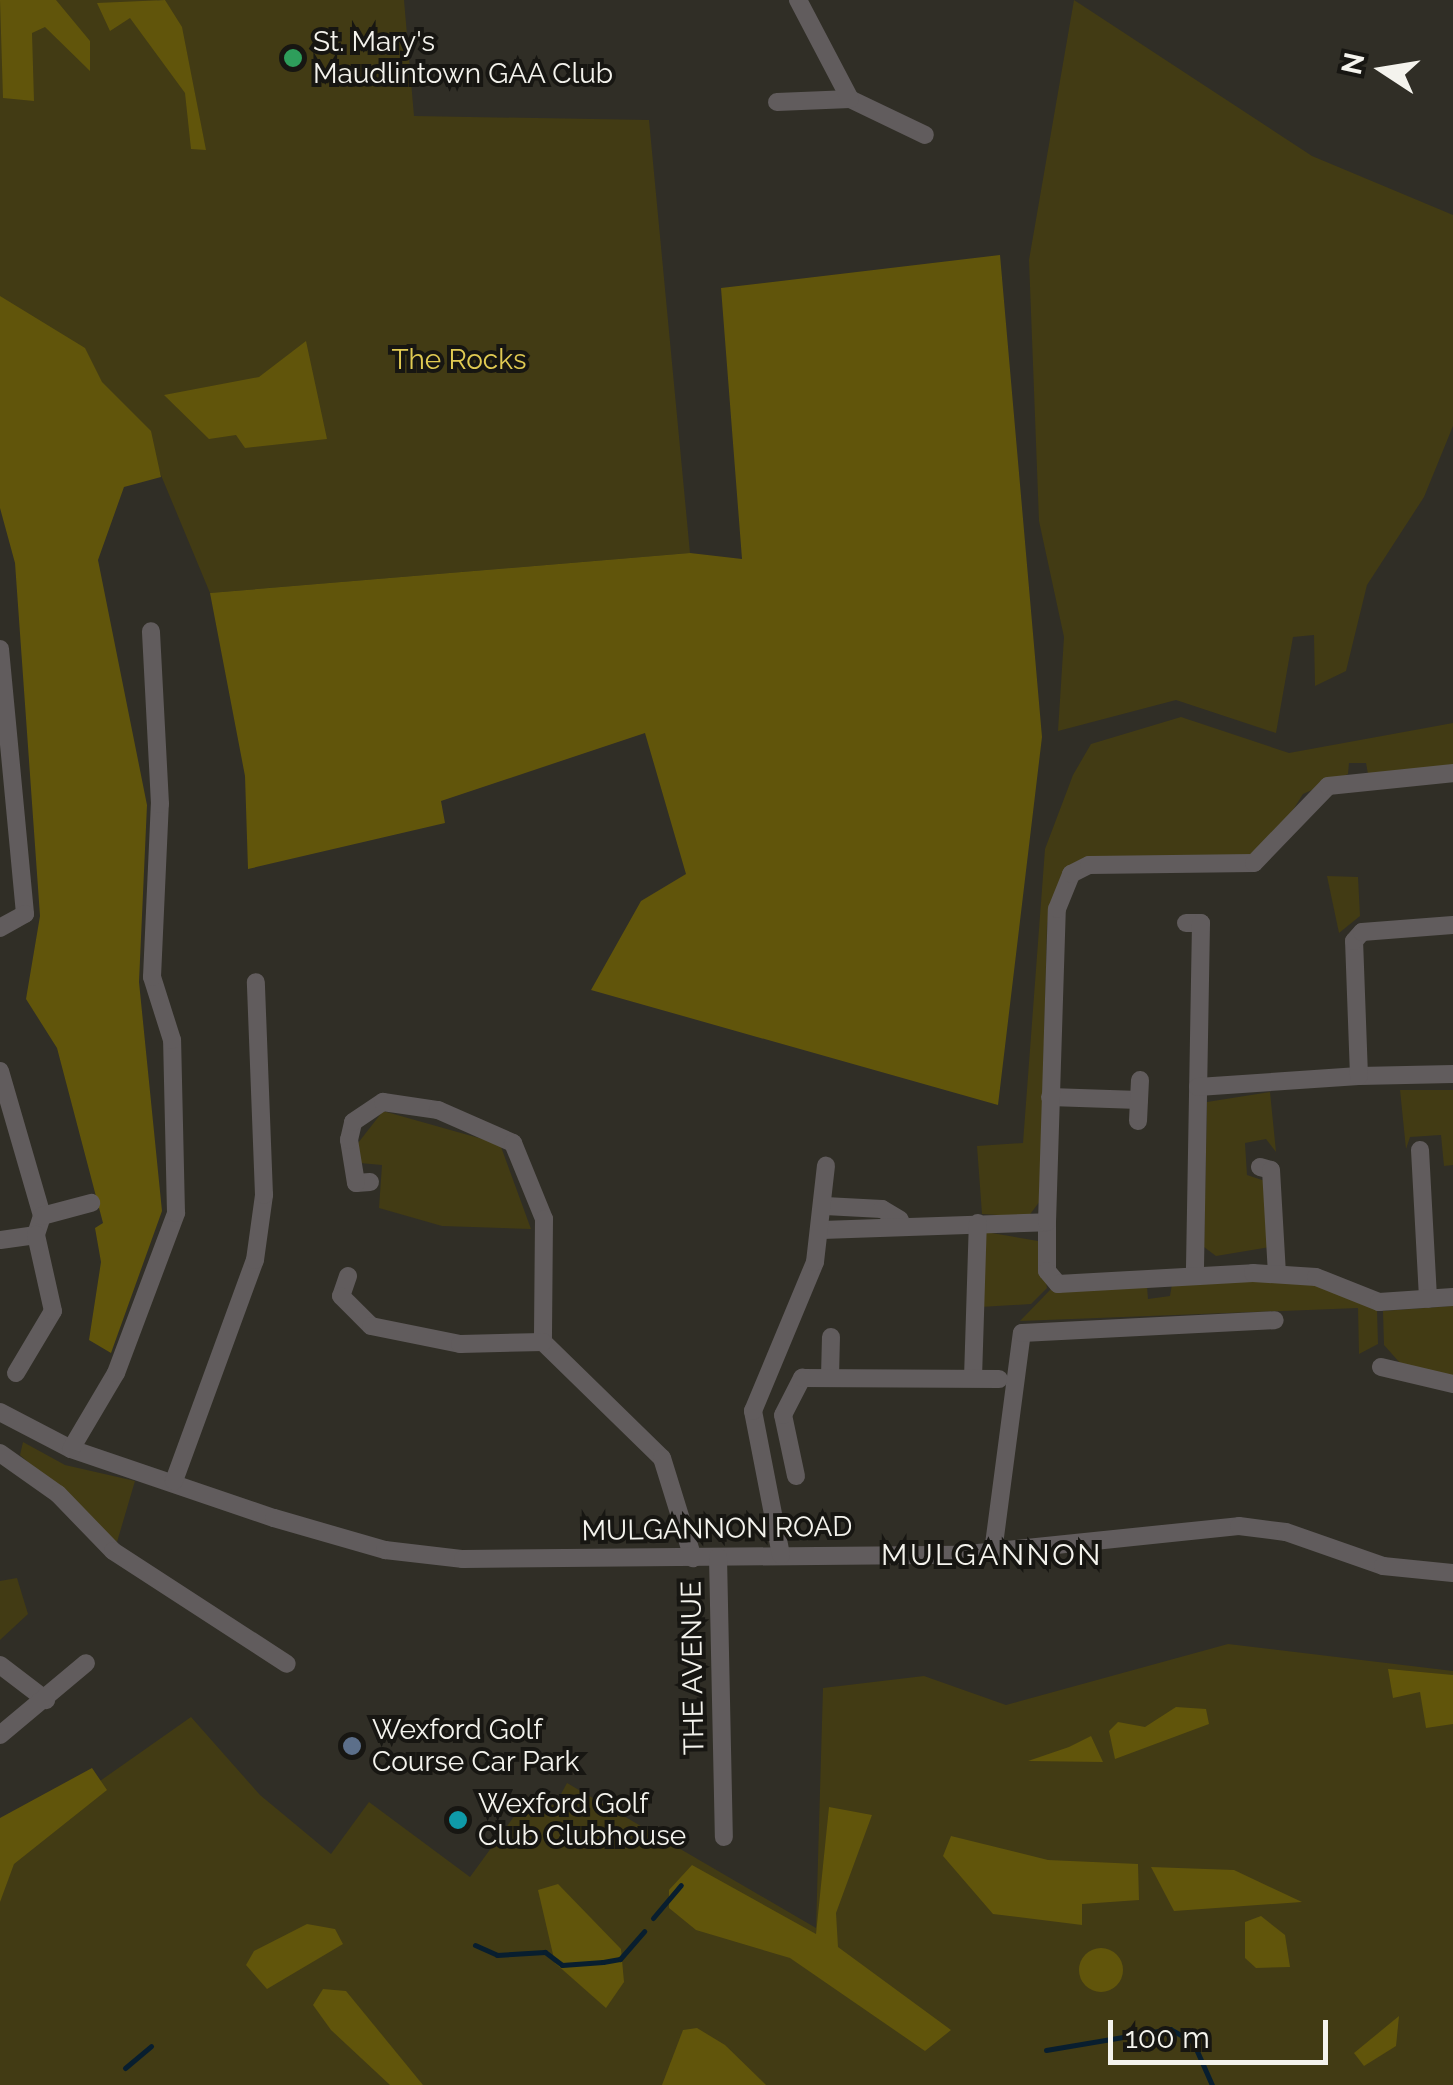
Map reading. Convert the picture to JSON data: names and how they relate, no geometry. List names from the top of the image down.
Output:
{
  "streets": {
    "street": ["MULGANNON ROAD", "THE AVENUE"]
  },
  "crossings": [
    ["MULGANNON ROAD", "THE AVENUE"]
  ],
  "districts": ["MULGANNON"],
  "parks": ["The Rocks"],
  "places": ["St. Mary's Maudlintown GAA Club", "Wexford Golf Course Car Park", "Wexford Golf Club Clubhouse"],
  "scale_bar": "100 m",
  "north": "left"
}
